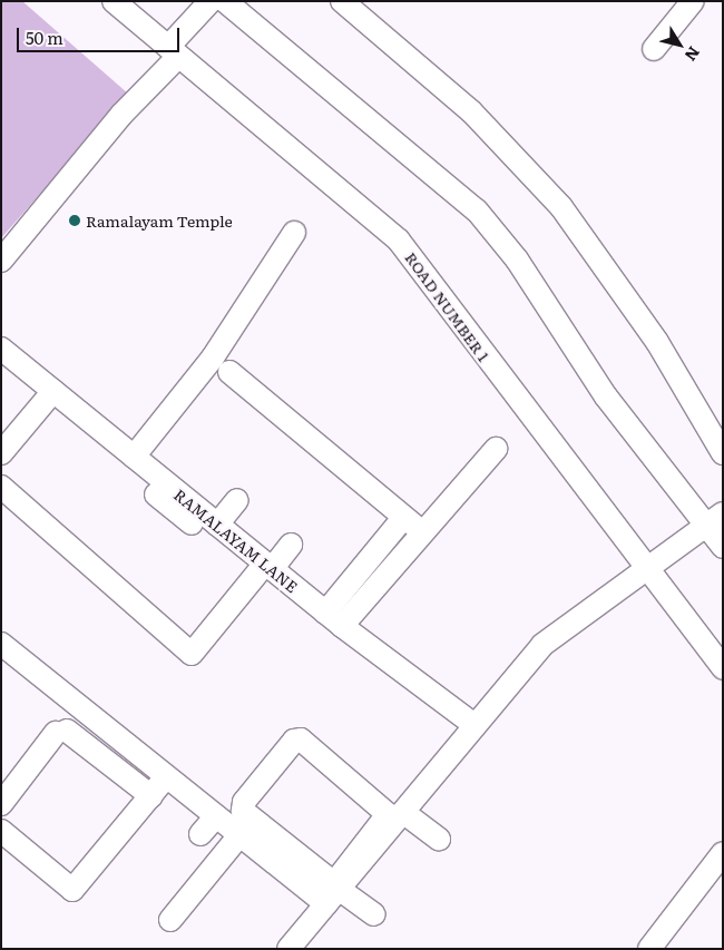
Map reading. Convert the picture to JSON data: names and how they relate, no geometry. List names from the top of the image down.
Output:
{
  "streets": {
    "street": ["ROAD NUMBER 1", "RAMALAYAM LANE"]
  },
  "places": ["Ramalayam Temple"],
  "scale_bar": "50 m",
  "north": "bottom right"
}
